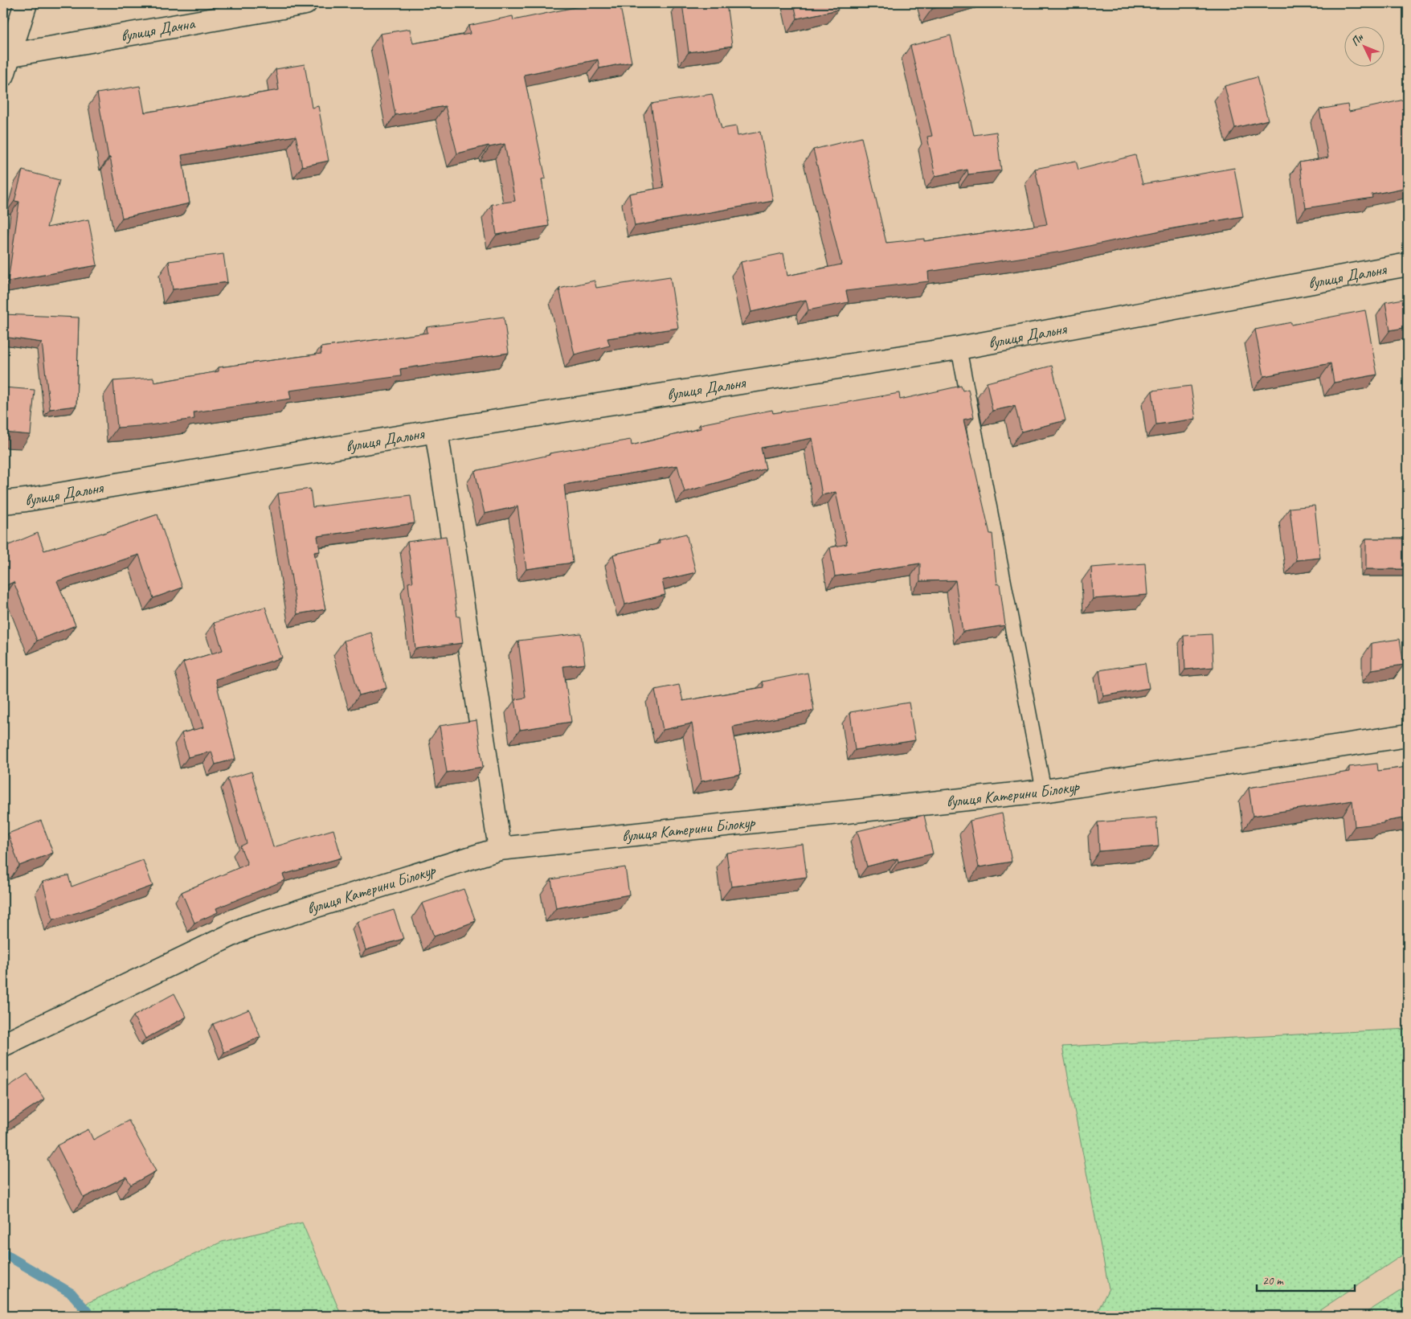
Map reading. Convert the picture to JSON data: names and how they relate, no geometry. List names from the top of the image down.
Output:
{
  "streets": {
    "street": ["вулиця Дачна", "вулиця Дальня", "вулиця Катерини Білокур"]
  },
  "scale_bar": "20 m",
  "north": "top left"
}
